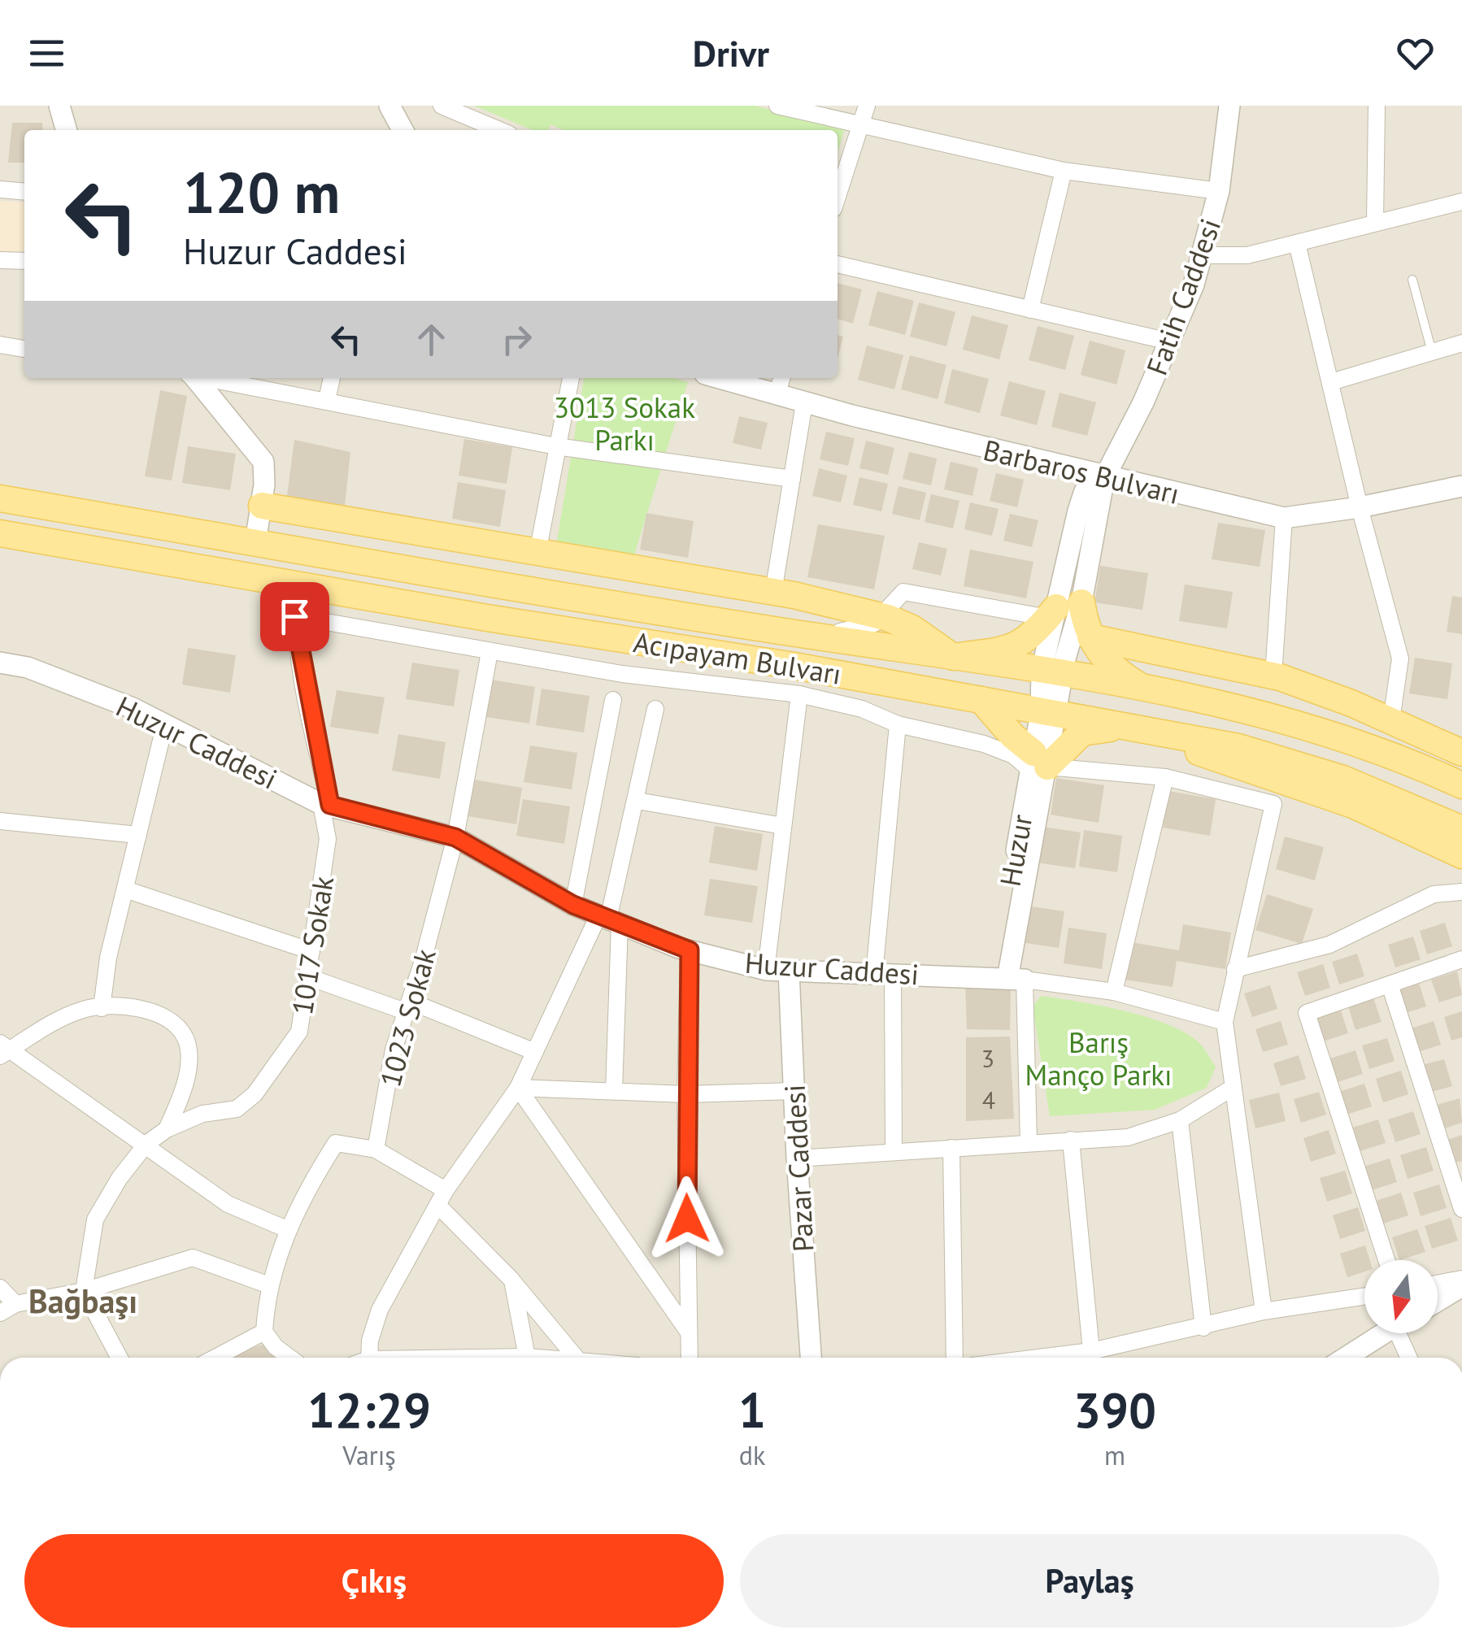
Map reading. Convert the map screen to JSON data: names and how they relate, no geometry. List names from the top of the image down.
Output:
{
  "streets": {
    "main road": ["Acıpayam Bulvarı"],
    "street": [
      "Fatih Caddesi",
      "Barbaros Bulvarı",
      "Huzur Caddesi",
      "Huzur",
      "1017 Sokak",
      "1023 Sokak",
      "Pazar Caddesi"
    ]
  },
  "crossings": [
    ["Fatih Caddesi", "Barbaros Bulvarı"],
    ["Fatih Caddesi", "Huzur"],
    ["Acıpayam Bulvarı", "Huzur"],
    ["Acıpayam Bulvarı", "1017 Sokak"],
    ["Huzur Caddesi", "Huzur"],
    ["Huzur Caddesi", "1017 Sokak"],
    ["Huzur Caddesi", "1023 Sokak"],
    ["Huzur Caddesi", "Pazar Caddesi"]
  ],
  "districts": ["Bağbaşı"],
  "parks": ["3013 Sokak Parkı", "Barış Manço Parkı"],
  "house_numbers": ["3", "4"],
  "north": "bottom",
  "page": {
    "header": "Drivr",
    "turn": ["120 m", "Huzur Caddesi"],
    "eta": [
      "12:29",
      "Varış",
      "1",
      "dk",
      "390",
      "m"
    ],
    "buttons": ["Çıkış", "Paylaş"]
  }
}
